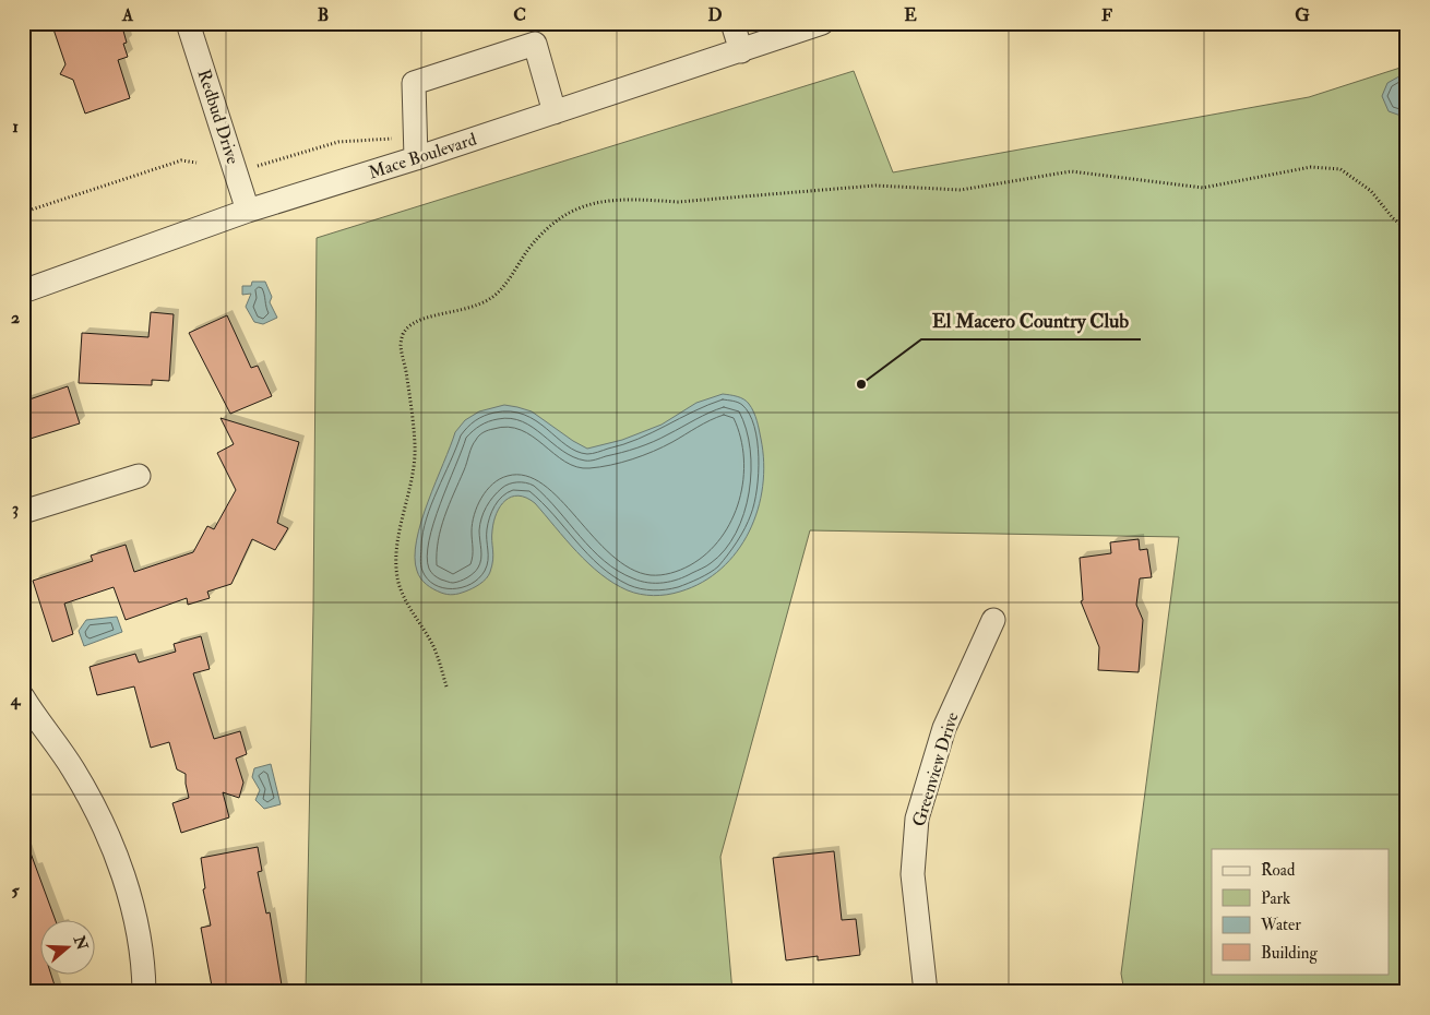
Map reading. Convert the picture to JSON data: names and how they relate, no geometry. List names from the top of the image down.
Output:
{
  "streets": {
    "street": ["Redbud Drive", "Mace Boulevard", "Greenview Drive"]
  },
  "crossings": [
    ["Redbud Drive", "Mace Boulevard"]
  ],
  "places": ["El Macero Country Club"],
  "legend": [
    "Road",
    "Park",
    "Water",
    "Building"
  ],
  "north": "right",
  "grid": {
    "columns": [
      "A",
      "B",
      "C",
      "D",
      "E",
      "F",
      "G"
    ],
    "rows": [
      "1",
      "2",
      "3",
      "4",
      "5"
    ]
  }
}
